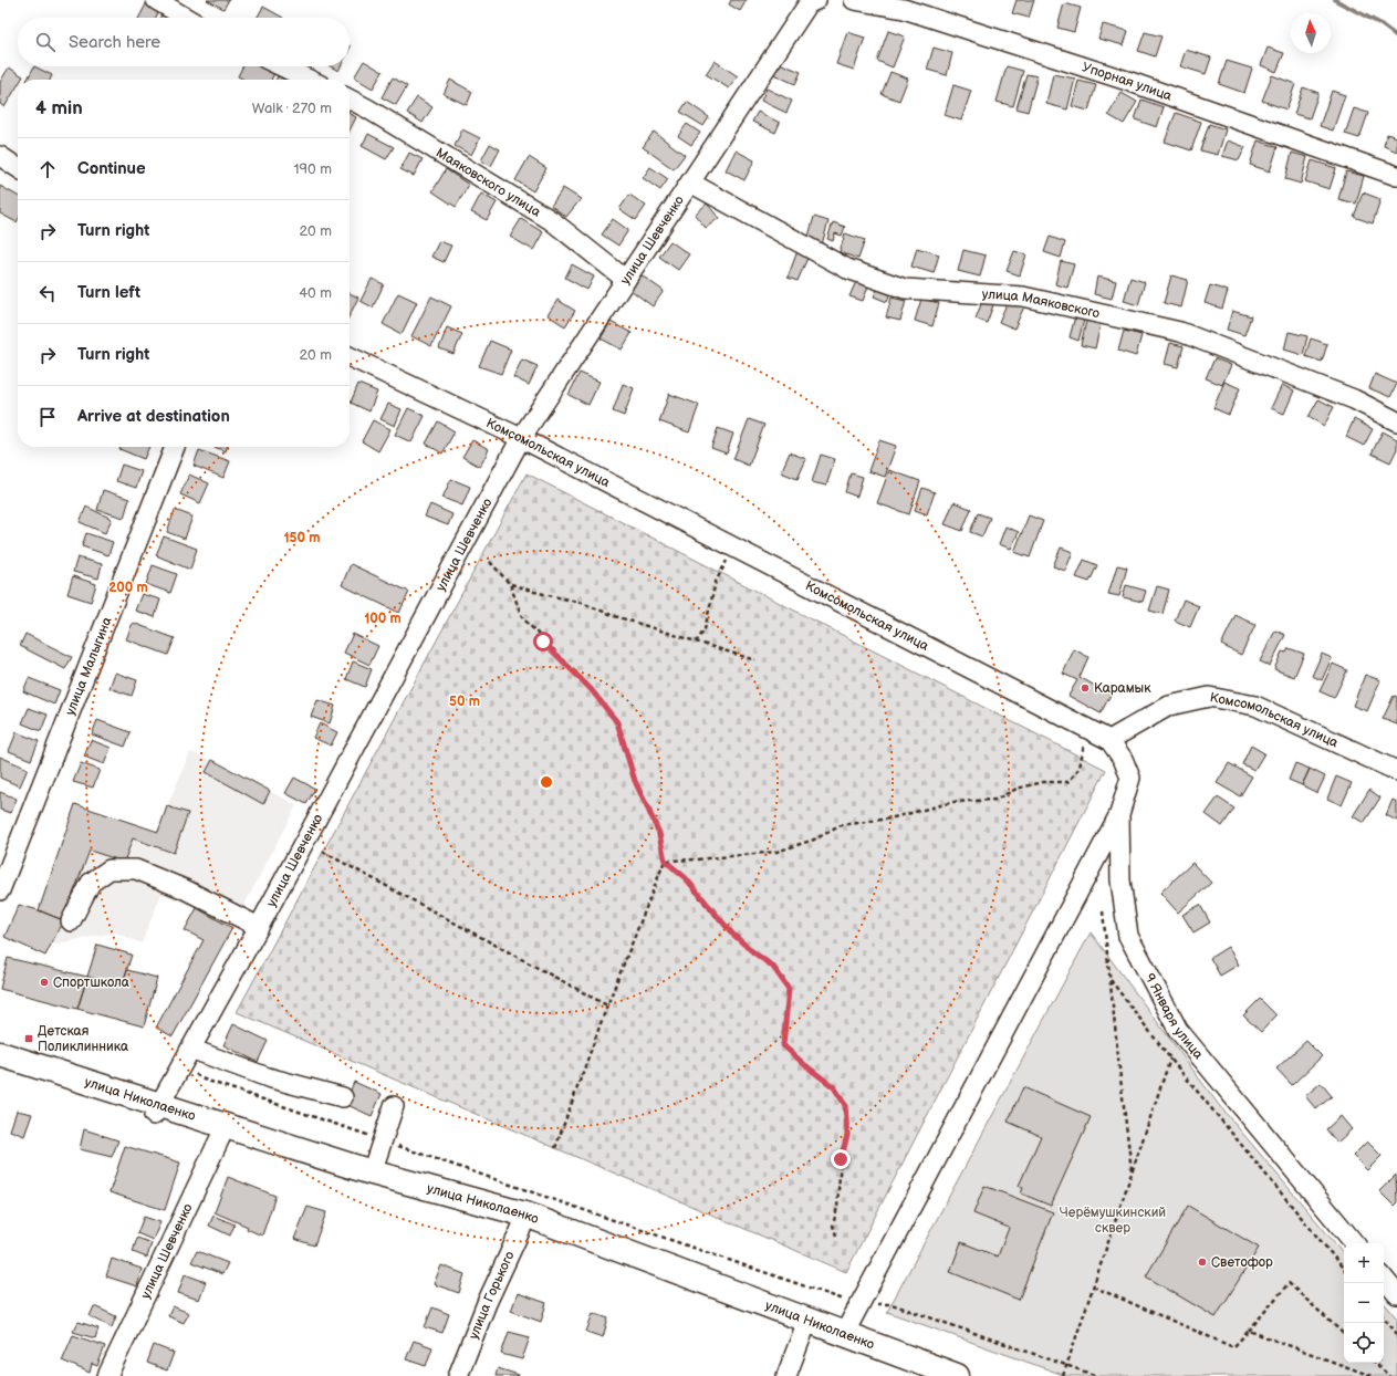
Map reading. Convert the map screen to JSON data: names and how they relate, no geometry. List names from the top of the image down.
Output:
{
  "streets": {
    "main road": ["улица Николаенко"],
    "street": [
      "Упорная улица",
      "Маяковского улица",
      "улица Шевченко",
      "улица Маяковского",
      "Комсомольская улица",
      "улица Малыгина",
      "9 Января улица",
      "улица Горького"
    ]
  },
  "crossings": [
    ["Маяковского улица", "улица Шевченко"],
    ["улица Шевченко", "улица Маяковского"],
    ["улица Шевченко", "Комсомольская улица"],
    ["улица Шевченко", "улица Николаенко"],
    ["Комсомольская улица", "9 Января улица"],
    ["улица Николаенко", "улица Горького"]
  ],
  "parks": ["Черёмушкинский сквер"],
  "places": {
    "other": ["Карамык", "Спортшкола", "Светофор"],
    "transit": ["Детская Поликлинника"]
  },
  "north": "top",
  "page": {
    "search": "Search here",
    "heading": ["4 min", "Walk · 270 m"],
    "list": [
      ["Continue", "190 m"],
      ["Turn right", "20 m"],
      ["Turn left", "40 m"],
      ["Turn right", "20 m"],
      "Arrive at destination"
    ],
    "map_buttons": ["+", "−"]
  },
  "rings": [
    "150 m",
    "200 m",
    "100 m",
    "50 m"
  ]
}
